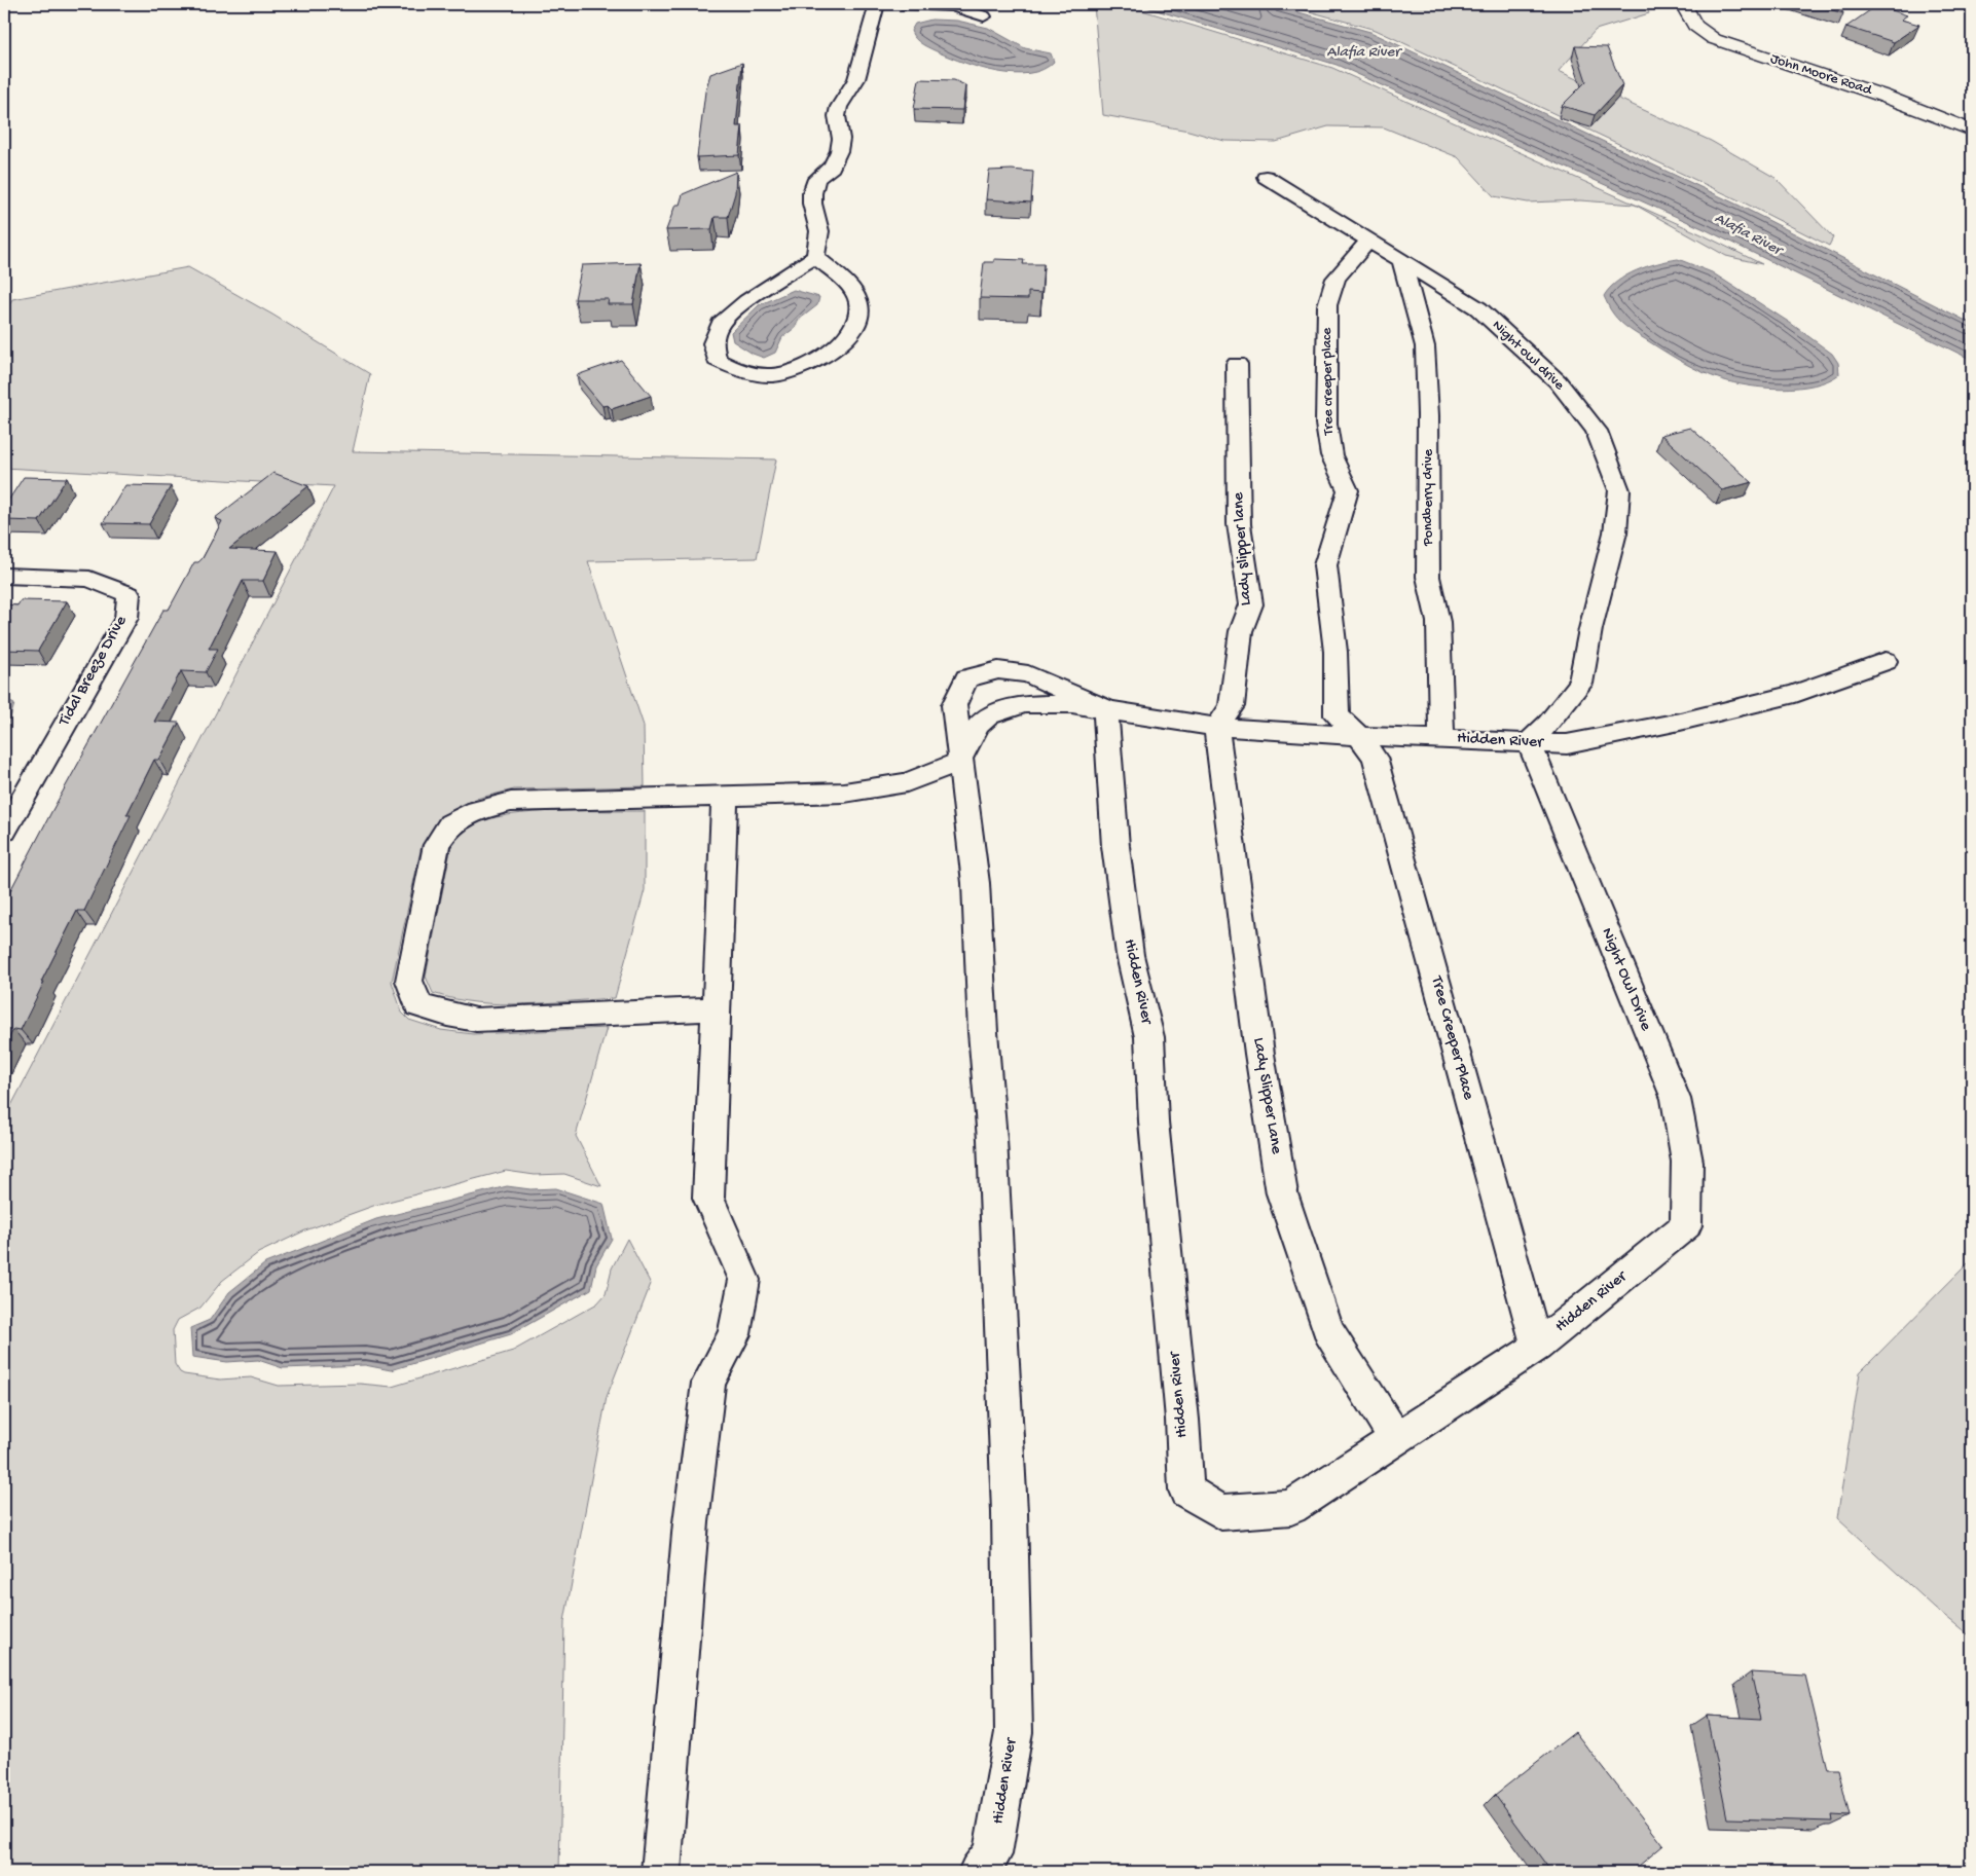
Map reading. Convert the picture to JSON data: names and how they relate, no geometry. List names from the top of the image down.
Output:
{
  "streets": {
    "street": [
      "John Moore Road",
      "Night owl drive",
      "Tree creeper place",
      "Pondberry drive",
      "Lady slipper lane",
      "Tidal Breeze Drive",
      "Hidden River",
      "Night Owl Drive",
      "Tree Creeper Place",
      "Lady Slipper Lane"
    ]
  },
  "crossings": [
    ["Night owl drive", "Tree creeper place"],
    ["Night owl drive", "Pondberry drive"],
    ["Night owl drive", "Hidden River"],
    ["Night owl drive", "Night Owl Drive"],
    ["Tree creeper place", "Hidden River"],
    ["Tree creeper place", "Tree Creeper Place"],
    ["Pondberry drive", "Hidden River"],
    ["Lady slipper lane", "Hidden River"],
    ["Lady slipper lane", "Lady Slipper Lane"],
    ["Hidden River", "Night Owl Drive"],
    ["Hidden River", "Tree Creeper Place"],
    ["Hidden River", "Lady Slipper Lane"]
  ],
  "water": ["Alafia River"]
}
